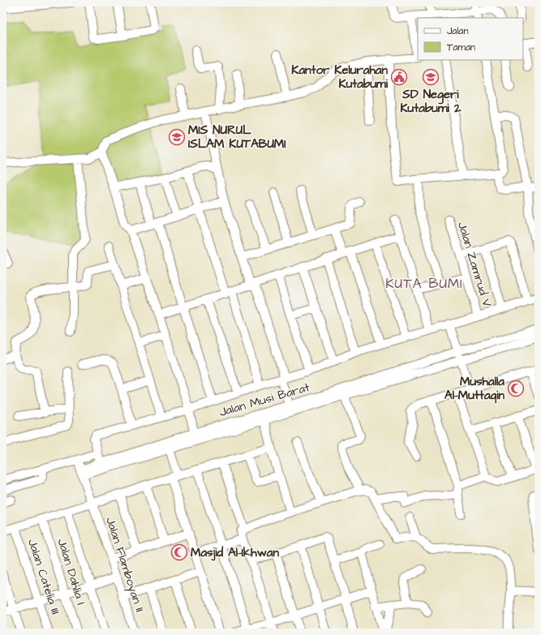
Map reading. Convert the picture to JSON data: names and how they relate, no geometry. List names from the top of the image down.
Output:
{
  "streets": {
    "street": [
      "Jalan Zamrud V",
      "Jalan Musi Barat",
      "Jalan Flamboyan II",
      "Jalan Dahlia I",
      "Jalan Catelia III"
    ]
  },
  "crossings": [
    ["Jalan Musi Barat", "Jalan Flamboyan II"]
  ],
  "districts": ["KUTA BUMI"],
  "places": {
    "public building": ["Kantor Kelurahan Kutabumi"],
    "school or university": ["SD Negeri Kutabumi 2", "MIS NURUL ISLAM KUTABUMI"],
    "mosque": ["Mushalla Al-Muttaqin", "Masjid Al-Ikhwan"]
  },
  "legend": ["Jalan", "Taman"]
}
